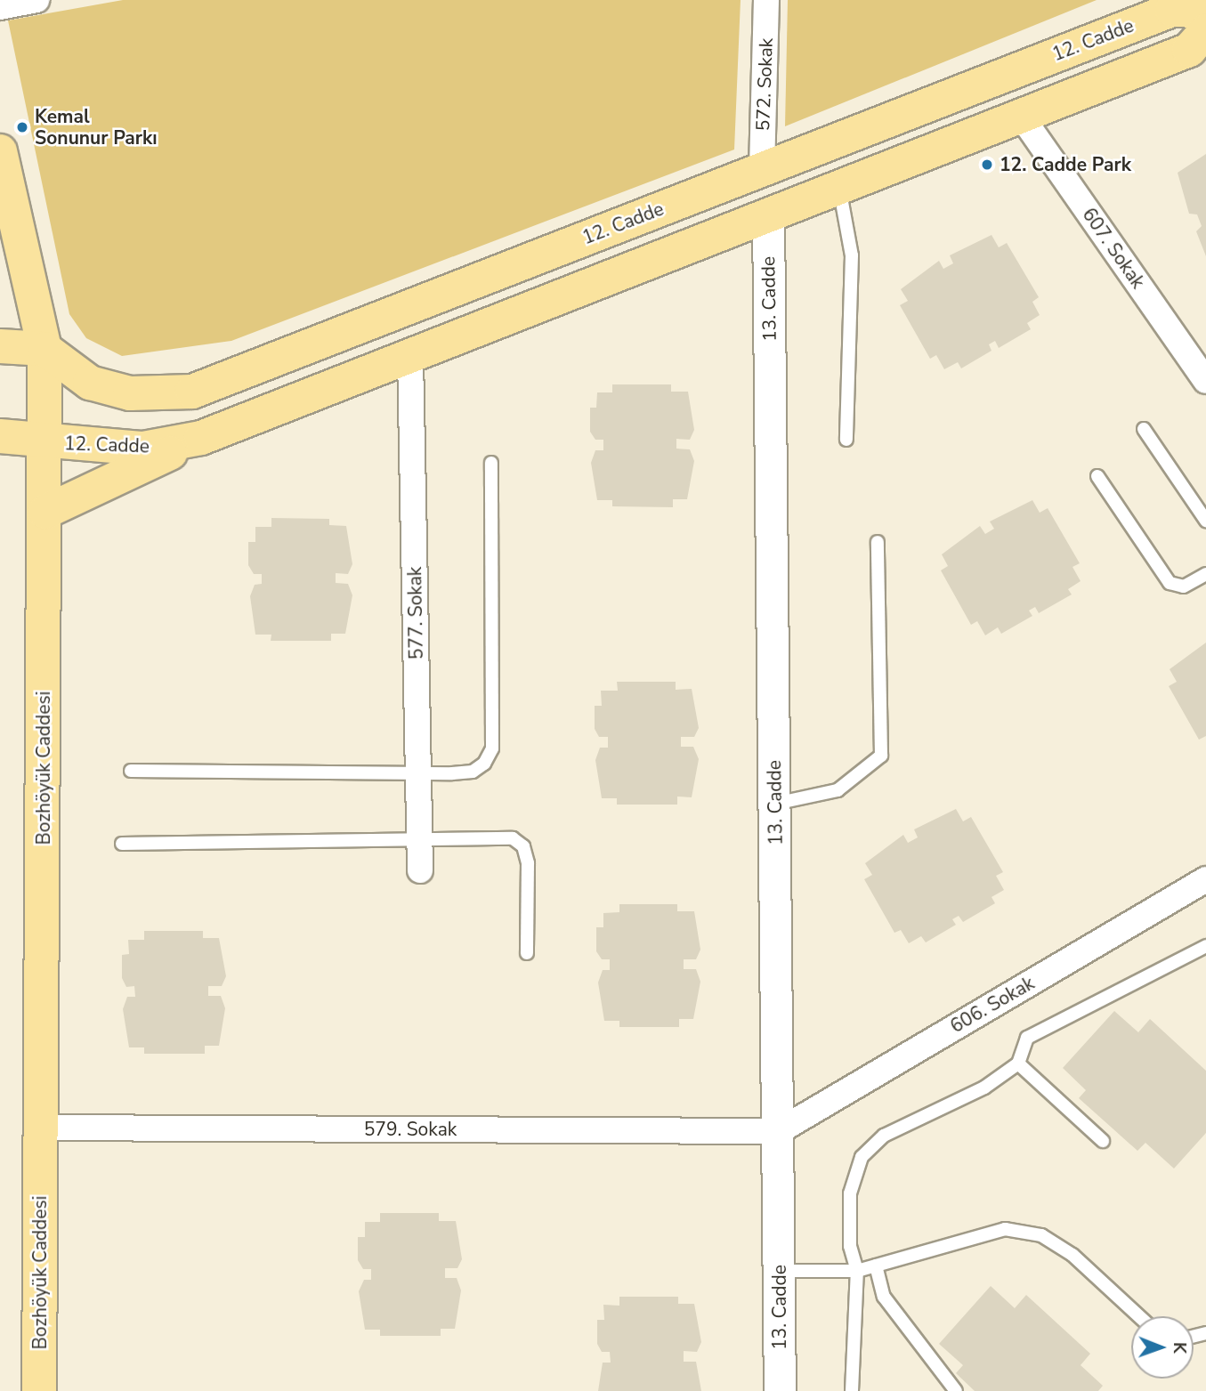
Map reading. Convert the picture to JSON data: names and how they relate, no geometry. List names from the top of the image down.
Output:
{
  "streets": {
    "main road": ["12. Cadde", "Bozhöyük Caddesi"],
    "street": [
      "572. Sokak",
      "607. Sokak",
      "13. Cadde",
      "577. Sokak",
      "606. Sokak",
      "579. Sokak"
    ]
  },
  "crossings": [
    ["12. Cadde", "572. Sokak"],
    ["12. Cadde", "607. Sokak"],
    ["12. Cadde", "13. Cadde"],
    ["12. Cadde", "577. Sokak"],
    ["12. Cadde", "Bozhöyük Caddesi"],
    ["13. Cadde", "606. Sokak"],
    ["13. Cadde", "579. Sokak"],
    ["Bozhöyük Caddesi", "579. Sokak"],
    ["606. Sokak", "579. Sokak"]
  ],
  "places": ["Kemal Sonunur Parkı", "12. Cadde Park"],
  "north": "right"
}
